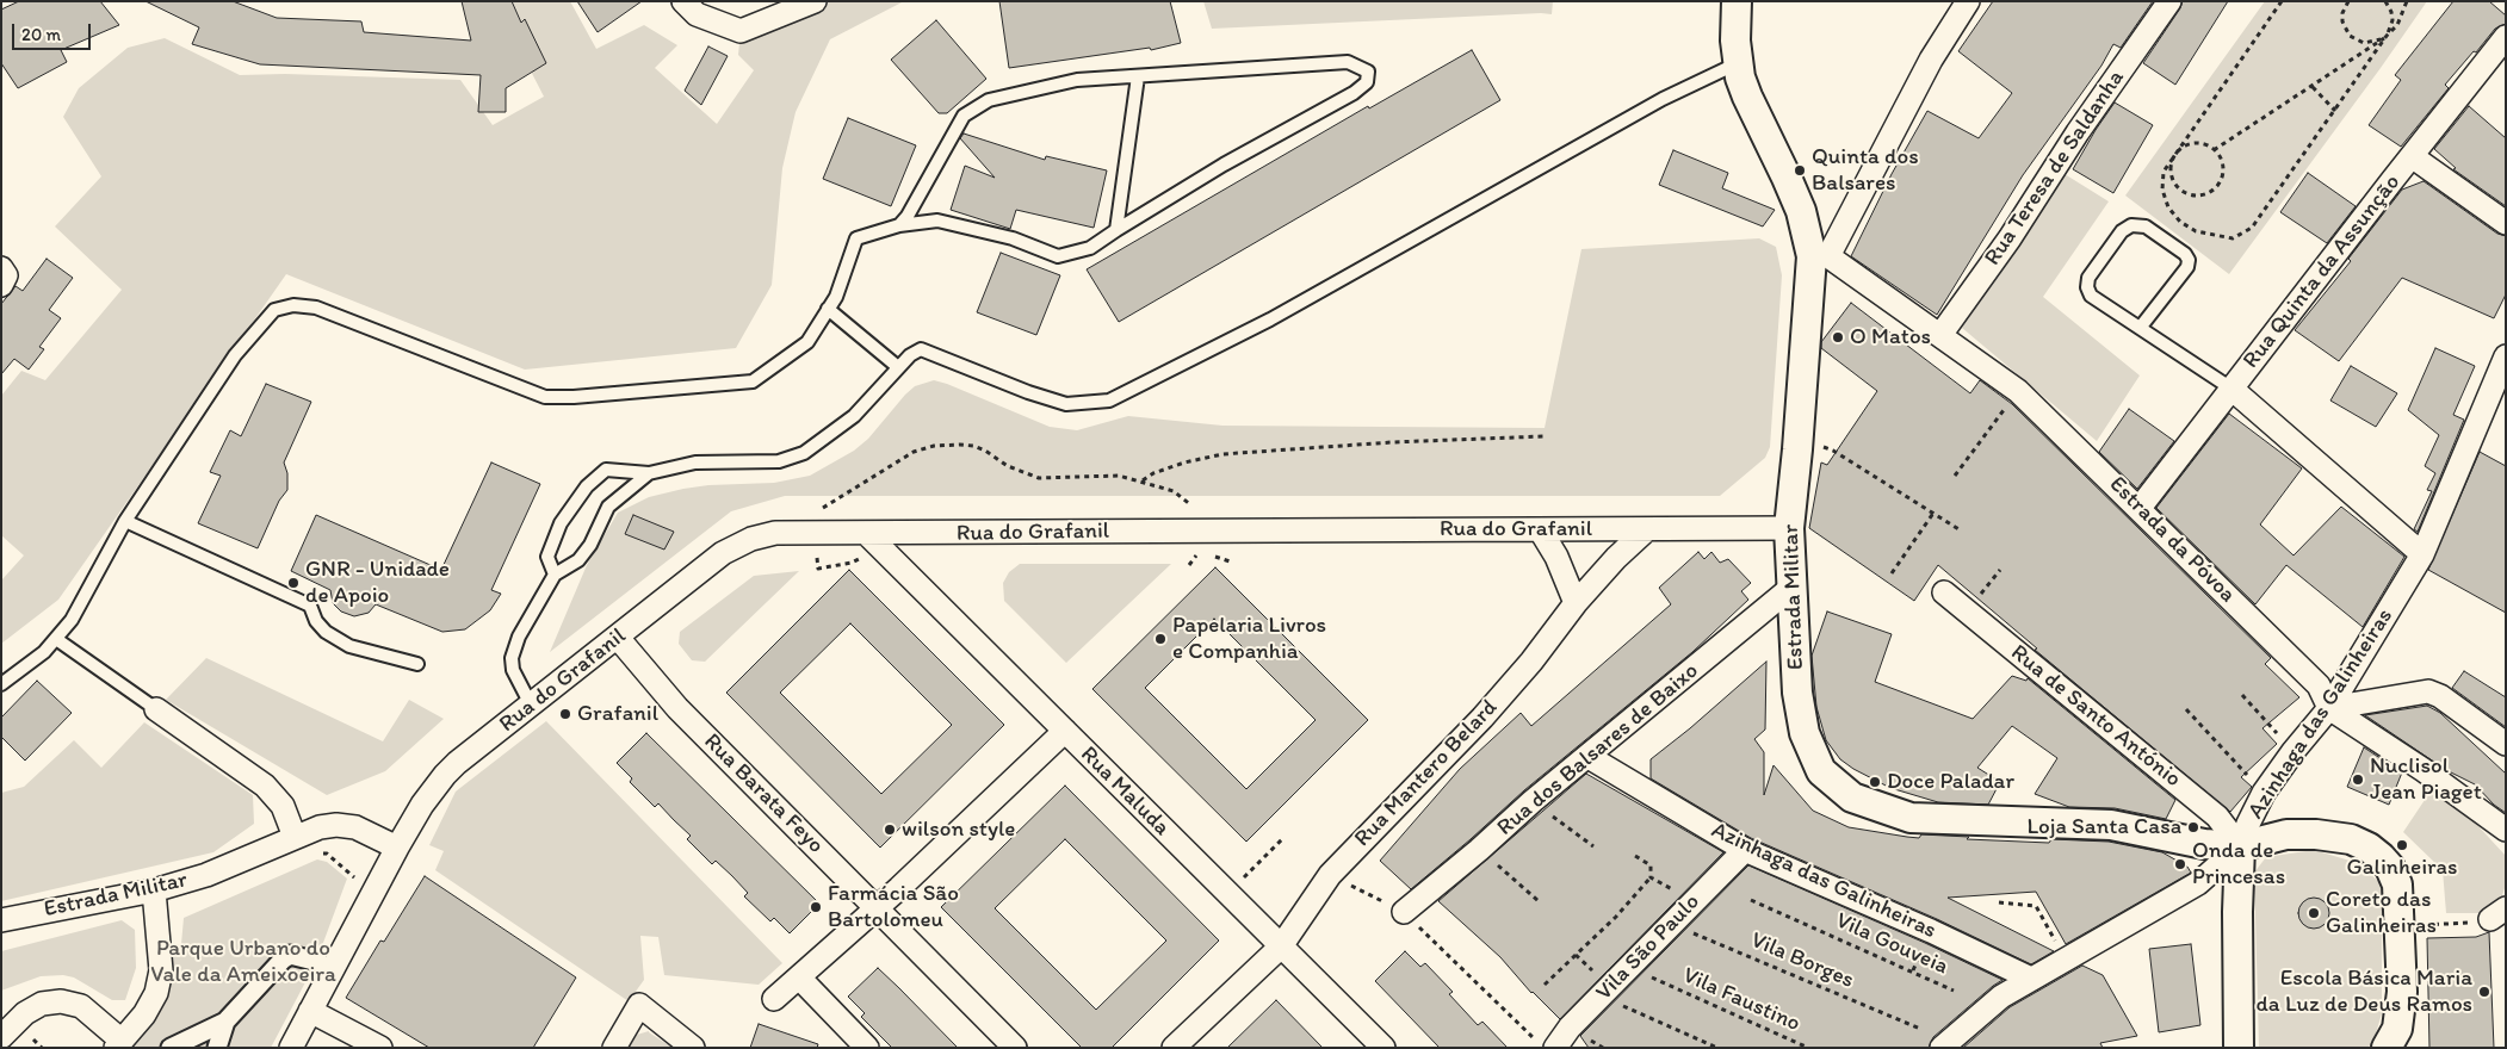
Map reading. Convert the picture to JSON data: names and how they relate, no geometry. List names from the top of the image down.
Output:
{
  "streets": {
    "street": [
      "Rua Teresa de Saldanha",
      "Rua Quinta da Assunção",
      "Rua do Grafanil",
      "Estrada da Póvoa",
      "Estrada Militar",
      "Azinhaga das Galinheiras",
      "Rua de Santo António",
      "Rua dos Balsares de Baixo",
      "Rua Mantero Belard",
      "Rua Maluda",
      "Rua Barata Feyo",
      "Vila São Paulo"
    ],
    "path": ["Vila Gouveia", "Vila Borges", "Vila Faustino"]
  },
  "crossings": [
    ["Rua Teresa de Saldanha", "Estrada da Póvoa"],
    ["Rua Quinta da Assunção", "Estrada da Póvoa"],
    ["Rua do Grafanil", "Estrada Militar"],
    ["Rua do Grafanil", "Rua Mantero Belard"],
    ["Rua do Grafanil", "Rua Maluda"],
    ["Rua do Grafanil", "Rua Barata Feyo"],
    ["Estrada da Póvoa", "Estrada Militar"],
    ["Estrada da Póvoa", "Azinhaga das Galinheiras"],
    ["Estrada Militar", "Azinhaga das Galinheiras"],
    ["Estrada Militar", "Rua de Santo António"],
    ["Estrada Militar", "Rua dos Balsares de Baixo"],
    ["Azinhaga das Galinheiras", "Rua de Santo António"],
    ["Azinhaga das Galinheiras", "Rua dos Balsares de Baixo"],
    ["Azinhaga das Galinheiras", "Vila São Paulo"],
    ["Rua Mantero Belard", "Rua Maluda"],
    ["Vila São Paulo", "Vila Borges"],
    ["Vila São Paulo", "Vila Faustino"]
  ],
  "parks": ["Parque Urbano do Vale da Ameixoeira"],
  "places": [
    "Quinta dos Balsares",
    "O Matos",
    "GNR - Unidade de Apoio",
    "Papelaria Livros e Companhia",
    "Grafanil",
    "Nuclisol Jean Piaget",
    "Doce Paladar",
    "Loja Santa Casa",
    "wilson style",
    "Galinheiras",
    "Onda de Princesas",
    "Farmácia São Bartolomeu",
    "Coreto das Galinheiras",
    "Escola Básica Maria da Luz de Deus Ramos"
  ],
  "scale_bar": "20 m"
}
